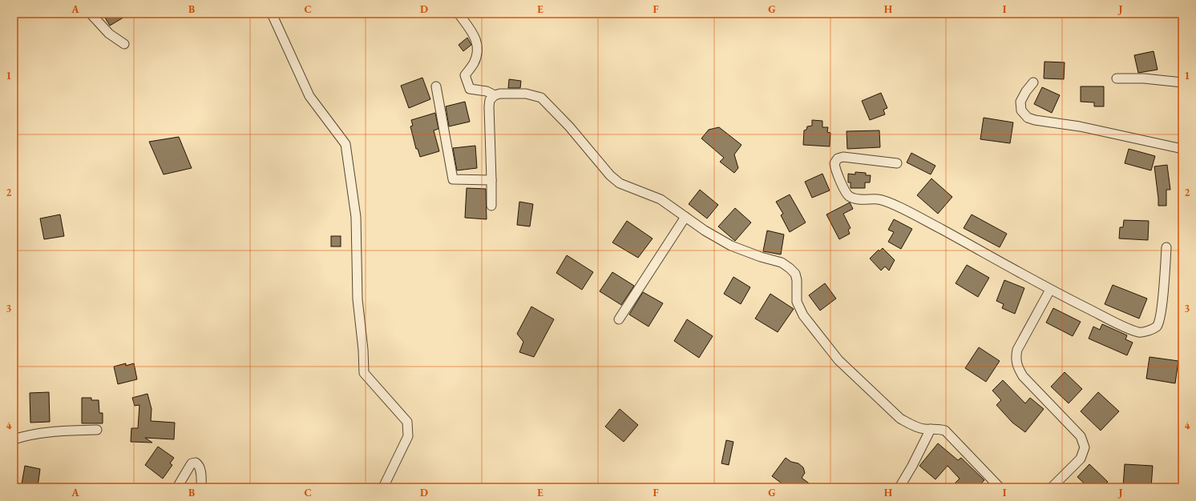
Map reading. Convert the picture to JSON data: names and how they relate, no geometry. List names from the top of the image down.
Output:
{
  "grid": {
    "columns": [
      "A",
      "B",
      "C",
      "D",
      "E",
      "F",
      "G",
      "H",
      "I",
      "J"
    ],
    "rows": [
      "1",
      "2",
      "3",
      "4"
    ]
  }
}
